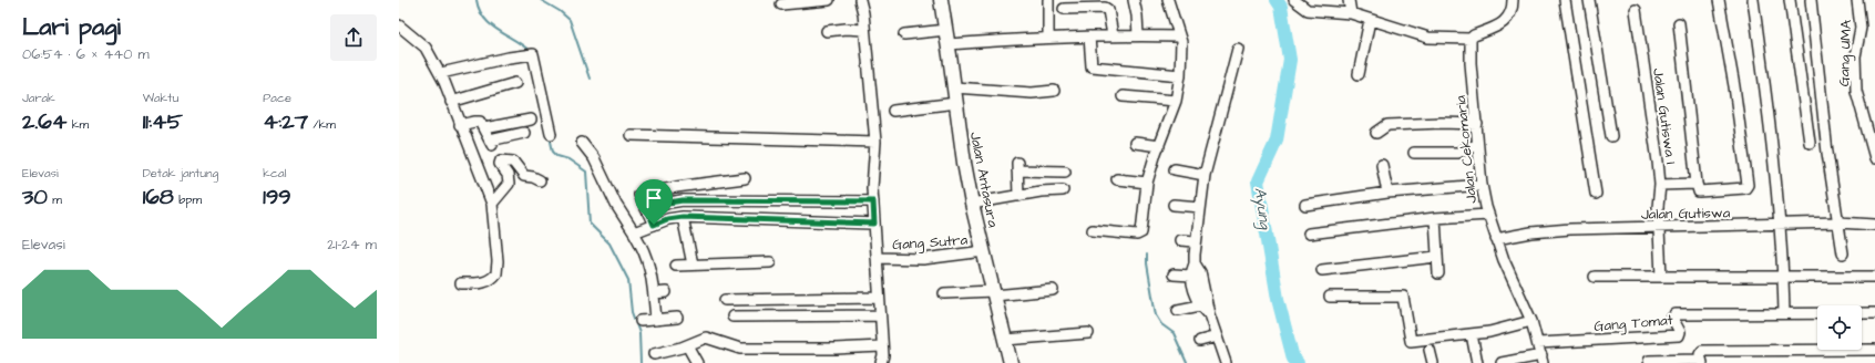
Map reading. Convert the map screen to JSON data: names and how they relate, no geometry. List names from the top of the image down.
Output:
{
  "streets": {
    "main road": ["Jalan Antasura"],
    "street": [
      "Gang UMA",
      "Jalan Gutiswa I",
      "Jalan Cekomaria",
      "Jalan Gutiswa",
      "Gang Sutra",
      "Gang Tomat"
    ]
  },
  "crossings": [
    ["Jalan Gutiswa I", "Jalan Gutiswa"],
    ["Jalan Cekomaria", "Jalan Gutiswa"],
    ["Jalan Cekomaria", "Gang Tomat"],
    ["Jalan Antasura", "Gang Sutra"]
  ],
  "water": ["Ayung"],
  "page": {
    "heading": ["Lari pagi", "06:54 · 6 × 440 m"],
    "stats": [
      ["Jarak", "2.64 km"],
      ["Waktu", "11:45"],
      ["Pace", "4:27 /km"],
      ["Elevasi", "30 m"],
      ["Detak jantung", "168 bpm"],
      ["kcal", "199"]
    ],
    "chart": ["Elevasi", "21–24 m"]
  }
}
